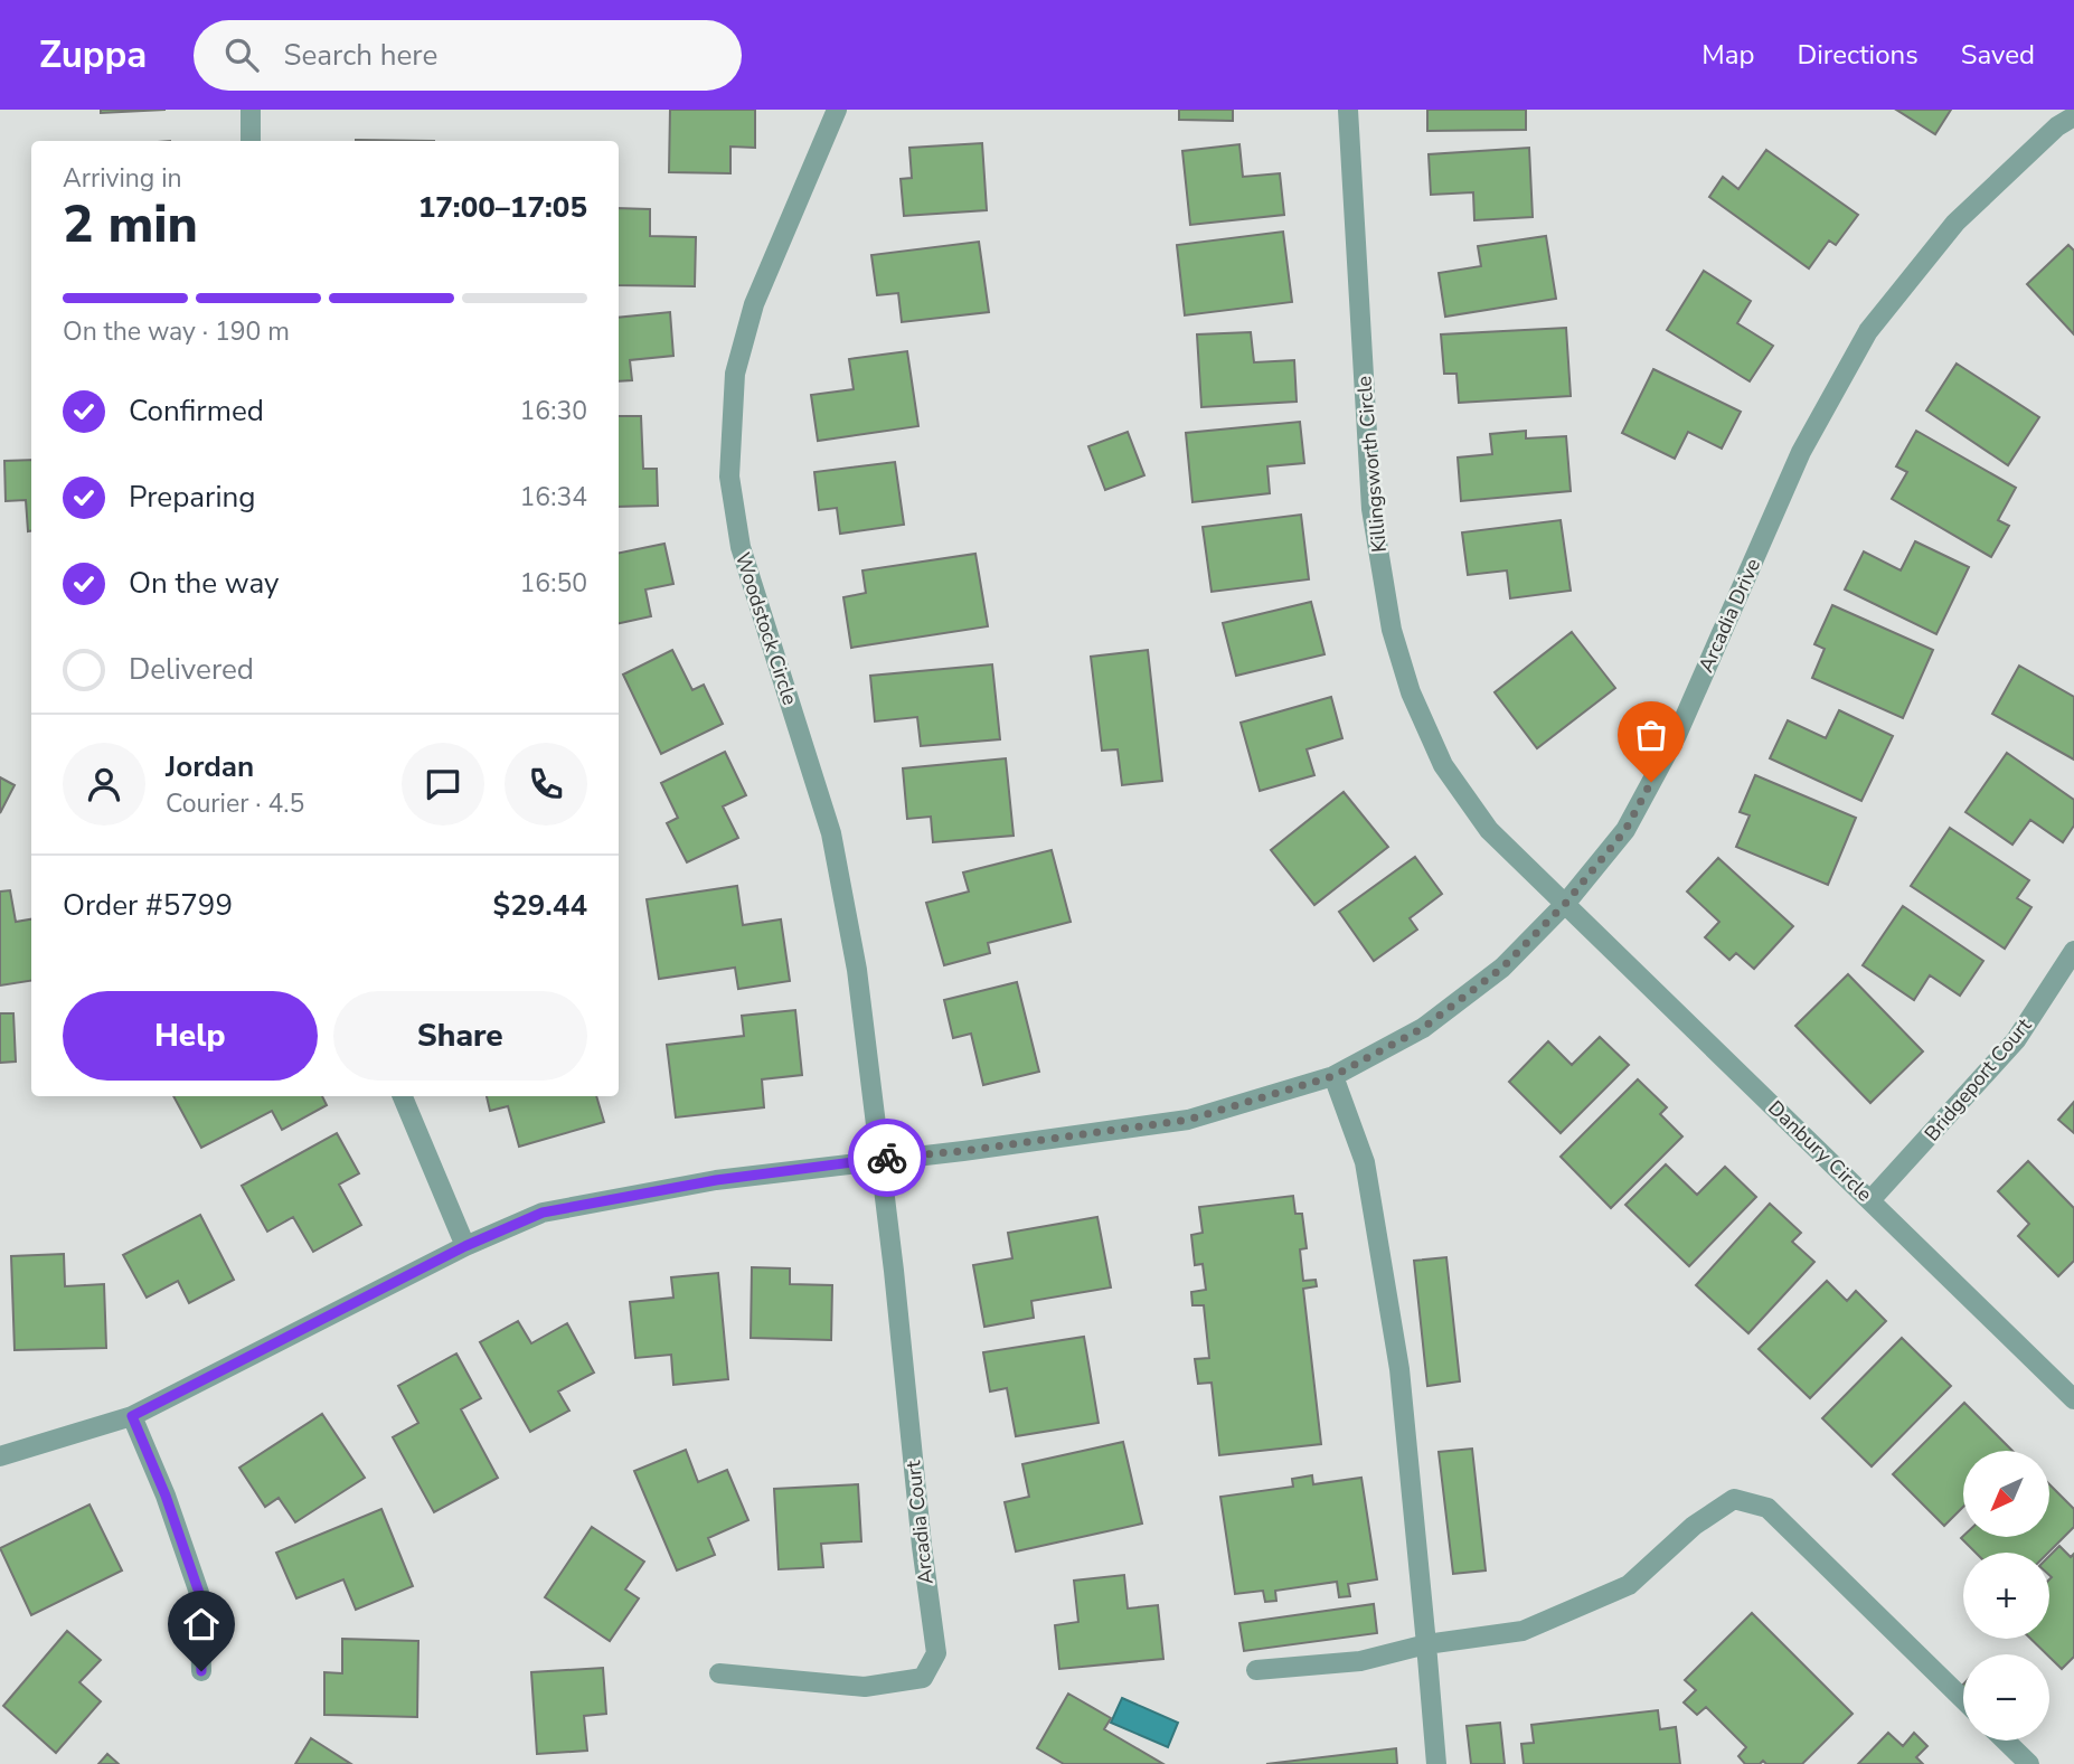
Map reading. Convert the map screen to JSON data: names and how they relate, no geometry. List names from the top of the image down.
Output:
{
  "streets": {
    "street": [
      "Killingsworth Circle",
      "Arcadia Drive",
      "Woodstock Circle",
      "Bridgeport Court",
      "Danbury Circle",
      "Arcadia Court"
    ]
  },
  "crossings": [
    ["Killingsworth Circle", "Arcadia Drive"],
    ["Killingsworth Circle", "Danbury Circle"],
    ["Arcadia Drive", "Woodstock Circle"],
    ["Arcadia Drive", "Danbury Circle"],
    ["Arcadia Drive", "Arcadia Court"],
    ["Woodstock Circle", "Arcadia Court"],
    ["Bridgeport Court", "Danbury Circle"]
  ],
  "north": "bottom left",
  "page": {
    "header": "Zuppa",
    "search": "Search here",
    "nav": ["Map", "Directions", "Saved"],
    "heading": ["2 min", "Arriving in", "17:00–17:05"],
    "panel": [
      "Jordan",
      "Courier · 4.5",
      "Order #5799",
      "$29.44"
    ],
    "bar": "On the way · 190 m",
    "list": [
      ["Confirmed", "16:30"],
      ["Preparing", "16:34"],
      ["On the way", "16:50"],
      "Delivered"
    ],
    "buttons": ["Help", "Share"],
    "map_buttons": ["+", "−"]
  }
}
